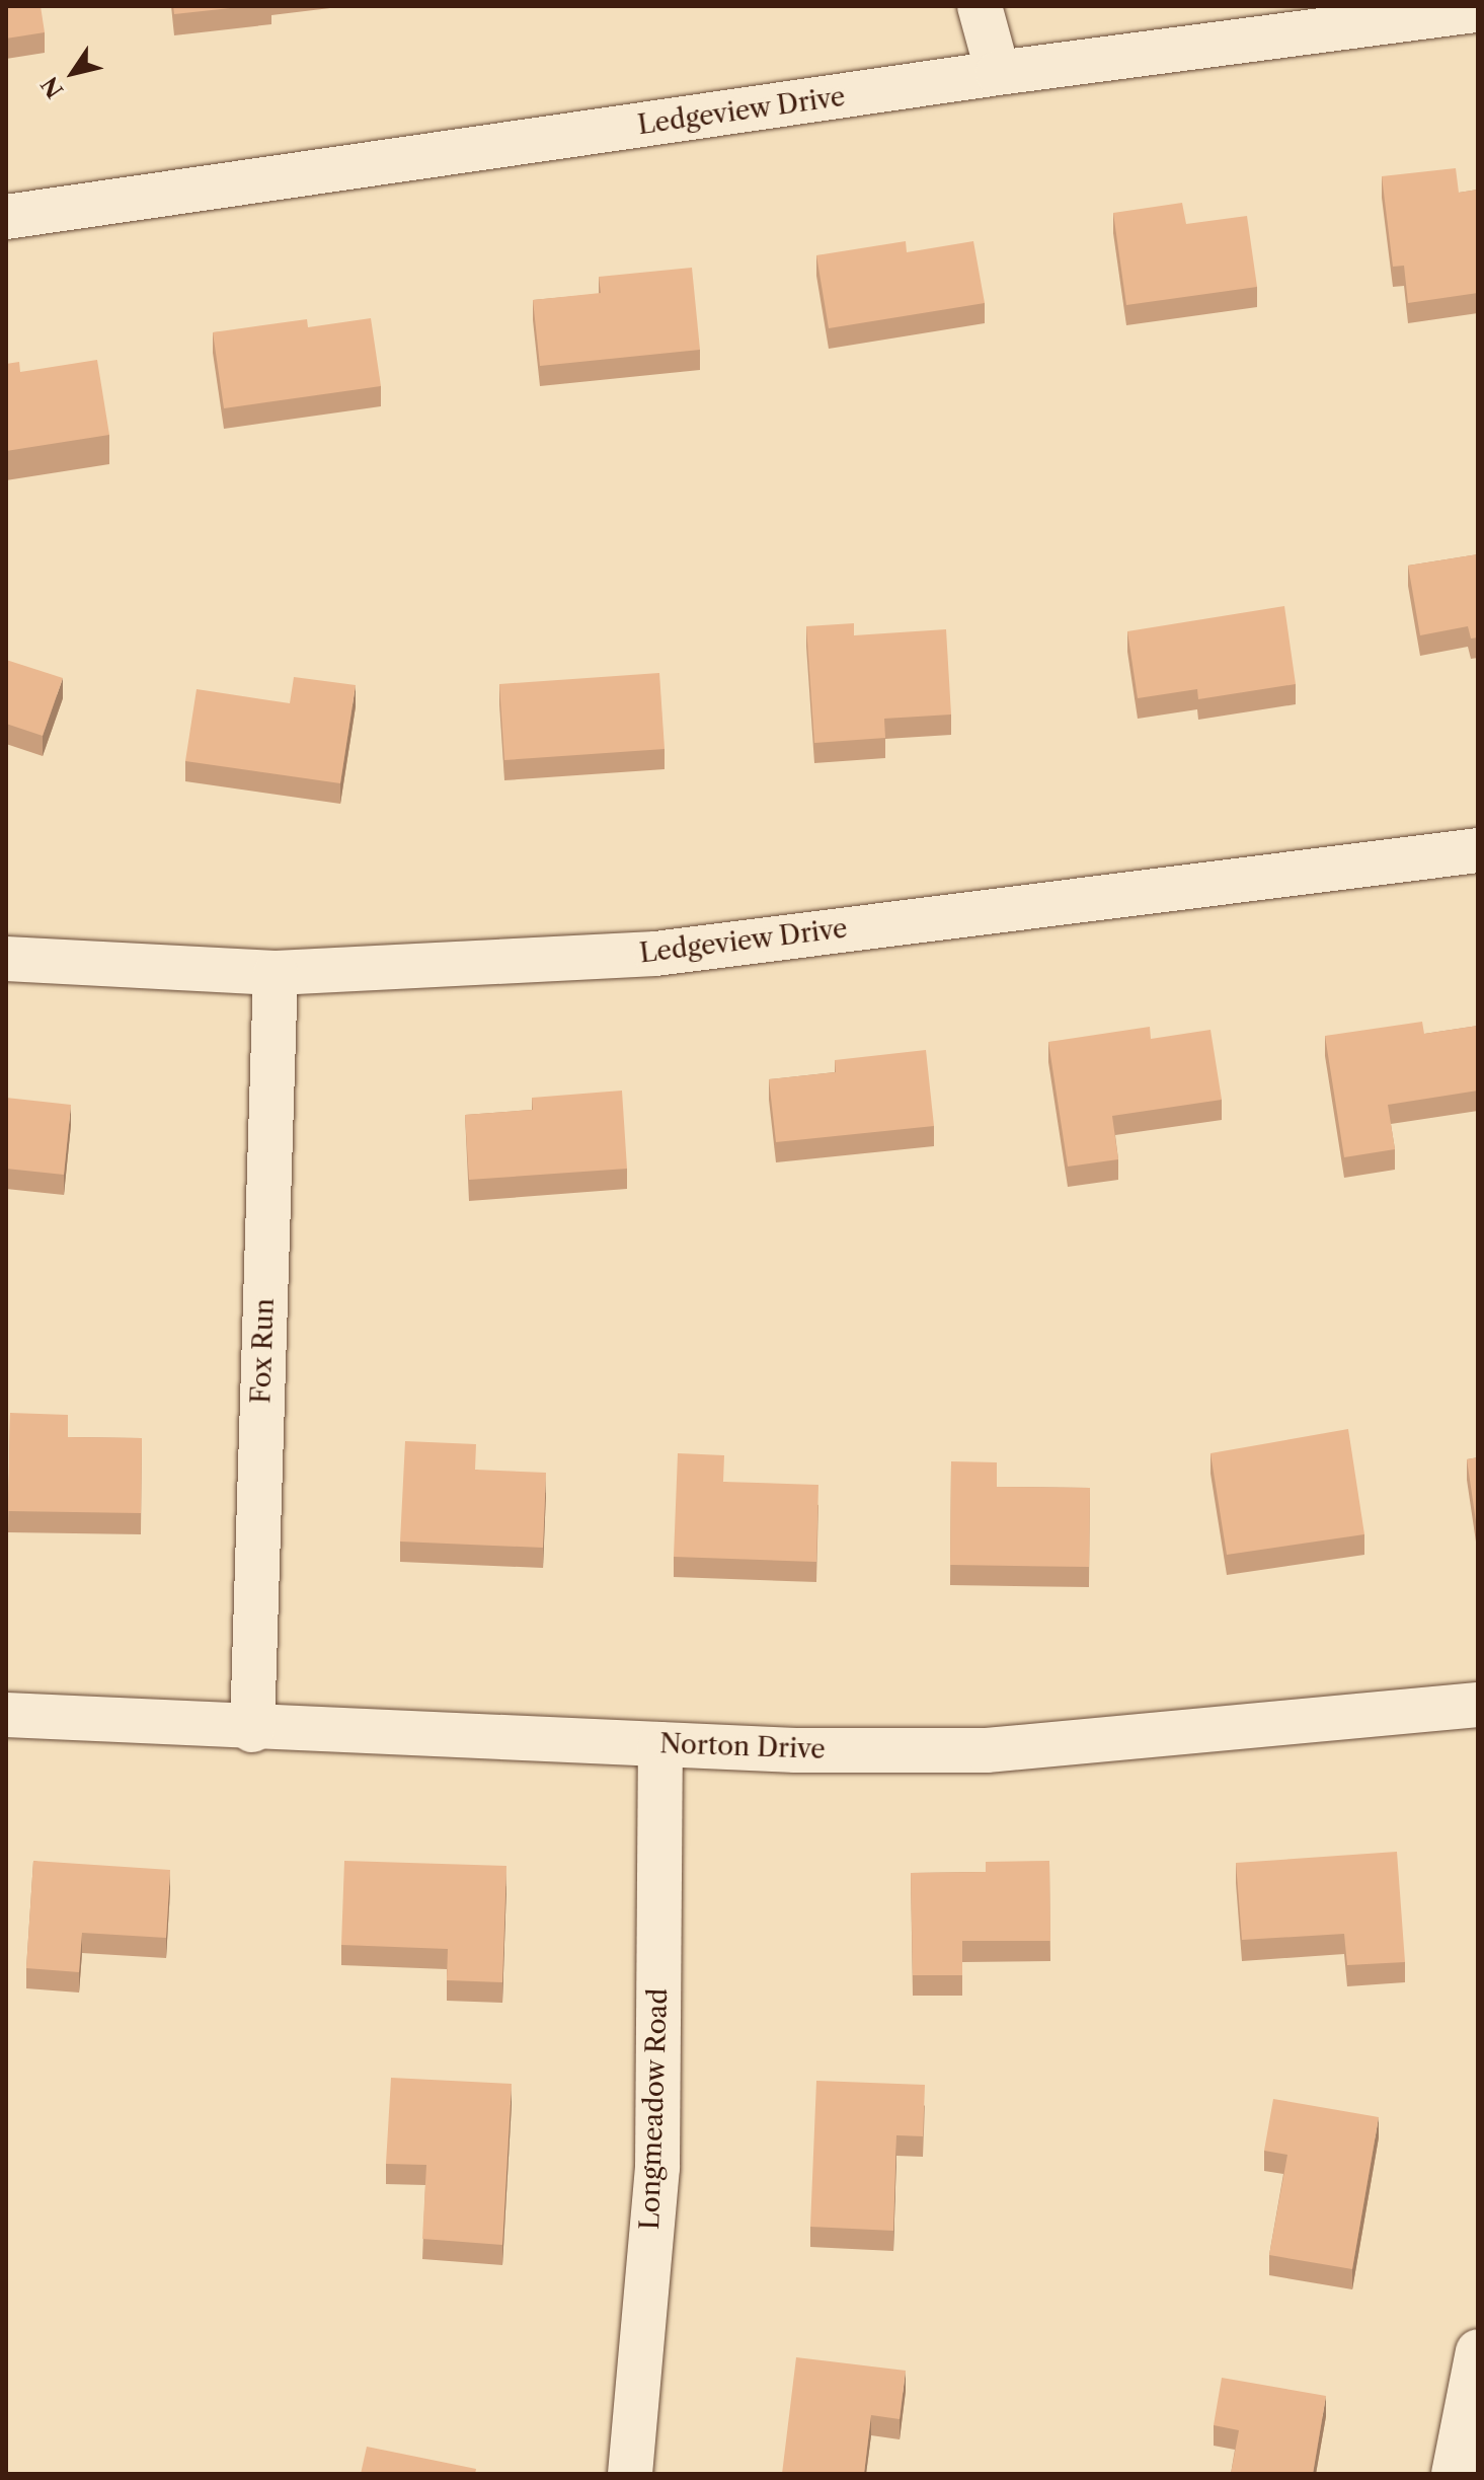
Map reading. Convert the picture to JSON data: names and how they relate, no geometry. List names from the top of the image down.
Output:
{
  "streets": {
    "street": [
      "Ledgeview Drive",
      "Fox Run",
      "Norton Drive",
      "Longmeadow Road"
    ]
  },
  "crossings": [
    ["Ledgeview Drive", "Fox Run"],
    ["Fox Run", "Norton Drive"],
    ["Norton Drive", "Longmeadow Road"]
  ],
  "north": "bottom left"
}
